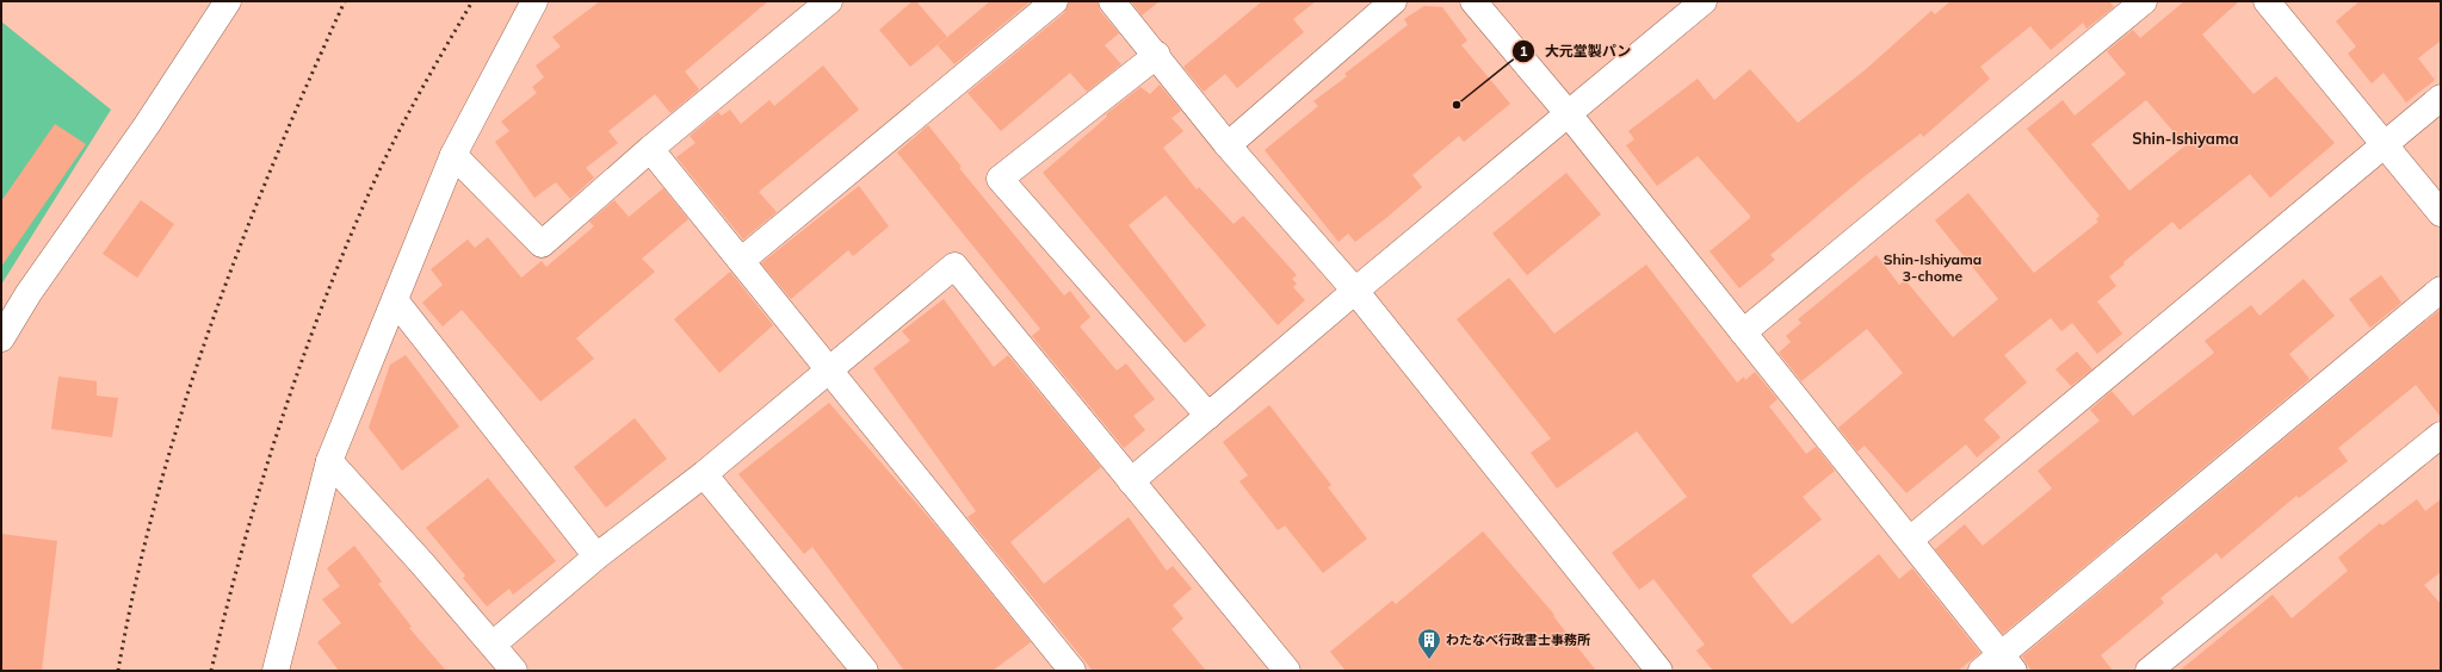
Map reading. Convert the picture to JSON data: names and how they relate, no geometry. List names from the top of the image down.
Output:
{
  "districts": ["Shin-Ishiyama", "Shin-Ishiyama 3-chome"],
  "places": {
    "other": ["大元堂製パン"],
    "building": ["わたなべ行政書士事務所"]
  }
}
